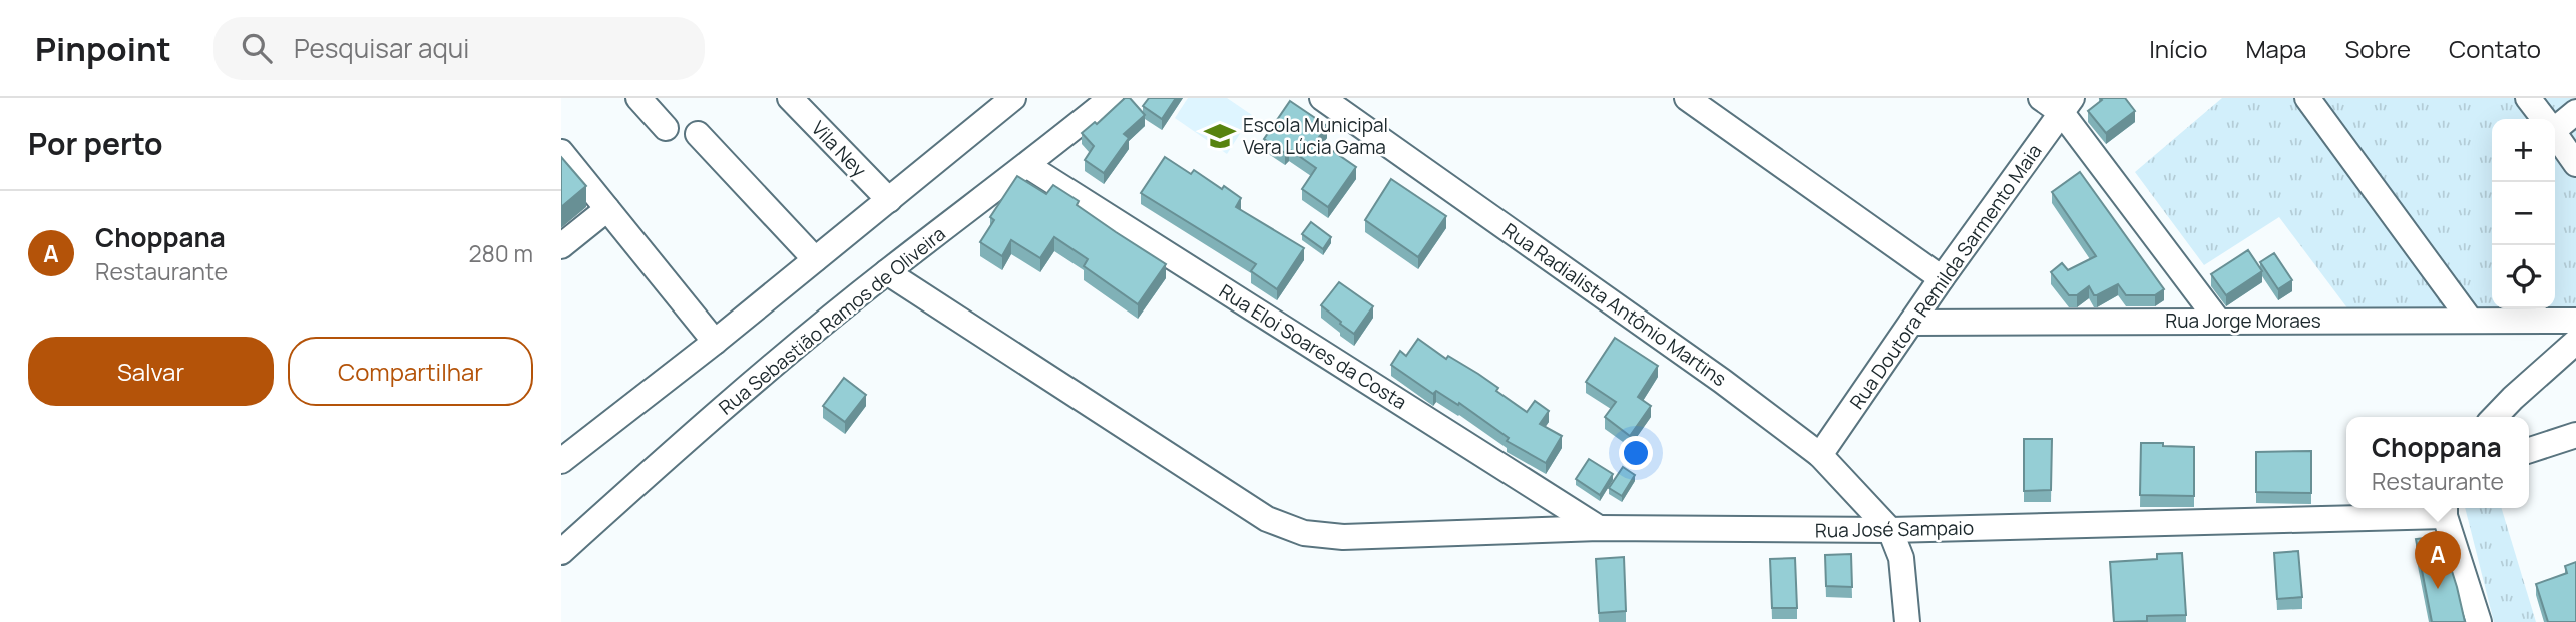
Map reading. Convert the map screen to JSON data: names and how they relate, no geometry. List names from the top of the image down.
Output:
{
  "streets": {
    "street": [
      "Vila Ney",
      "Rua Doutora Remilda Sarmento Maia",
      "Rua Radialista Antônio Martins",
      "Rua Sebastião Ramos de Oliveira",
      "Rua Jorge Moraes",
      "Rua Eloi Soares da Costa",
      "Rua José Sampaio"
    ]
  },
  "crossings": [
    ["Rua Doutora Remilda Sarmento Maia", "Rua Radialista Antônio Martins"],
    ["Rua Doutora Remilda Sarmento Maia", "Rua Jorge Moraes"],
    ["Rua Radialista Antônio Martins", "Rua José Sampaio"],
    ["Rua Sebastião Ramos de Oliveira", "Rua Eloi Soares da Costa"],
    ["Rua Sebastião Ramos de Oliveira", "Rua José Sampaio"],
    ["Rua Eloi Soares da Costa", "Rua José Sampaio"]
  ],
  "places": {
    "school or university": ["Escola Municipal Vera Lúcia Gama"]
  },
  "page": {
    "header": "Pinpoint",
    "search": "Pesquisar aqui",
    "nav": [
      "Início",
      "Mapa",
      "Sobre",
      "Contato"
    ],
    "heading": "Por perto",
    "map_buttons": ["+", "−"],
    "list": [
      {
        "mark": "A",
        "name": "Choppana",
        "note": "Restaurante",
        "value": "280 m"
      }
    ],
    "buttons": ["Salvar", "Compartilhar"],
    "popup": ["Choppana", "Restaurante"],
    "pins": "A"
  }
}
